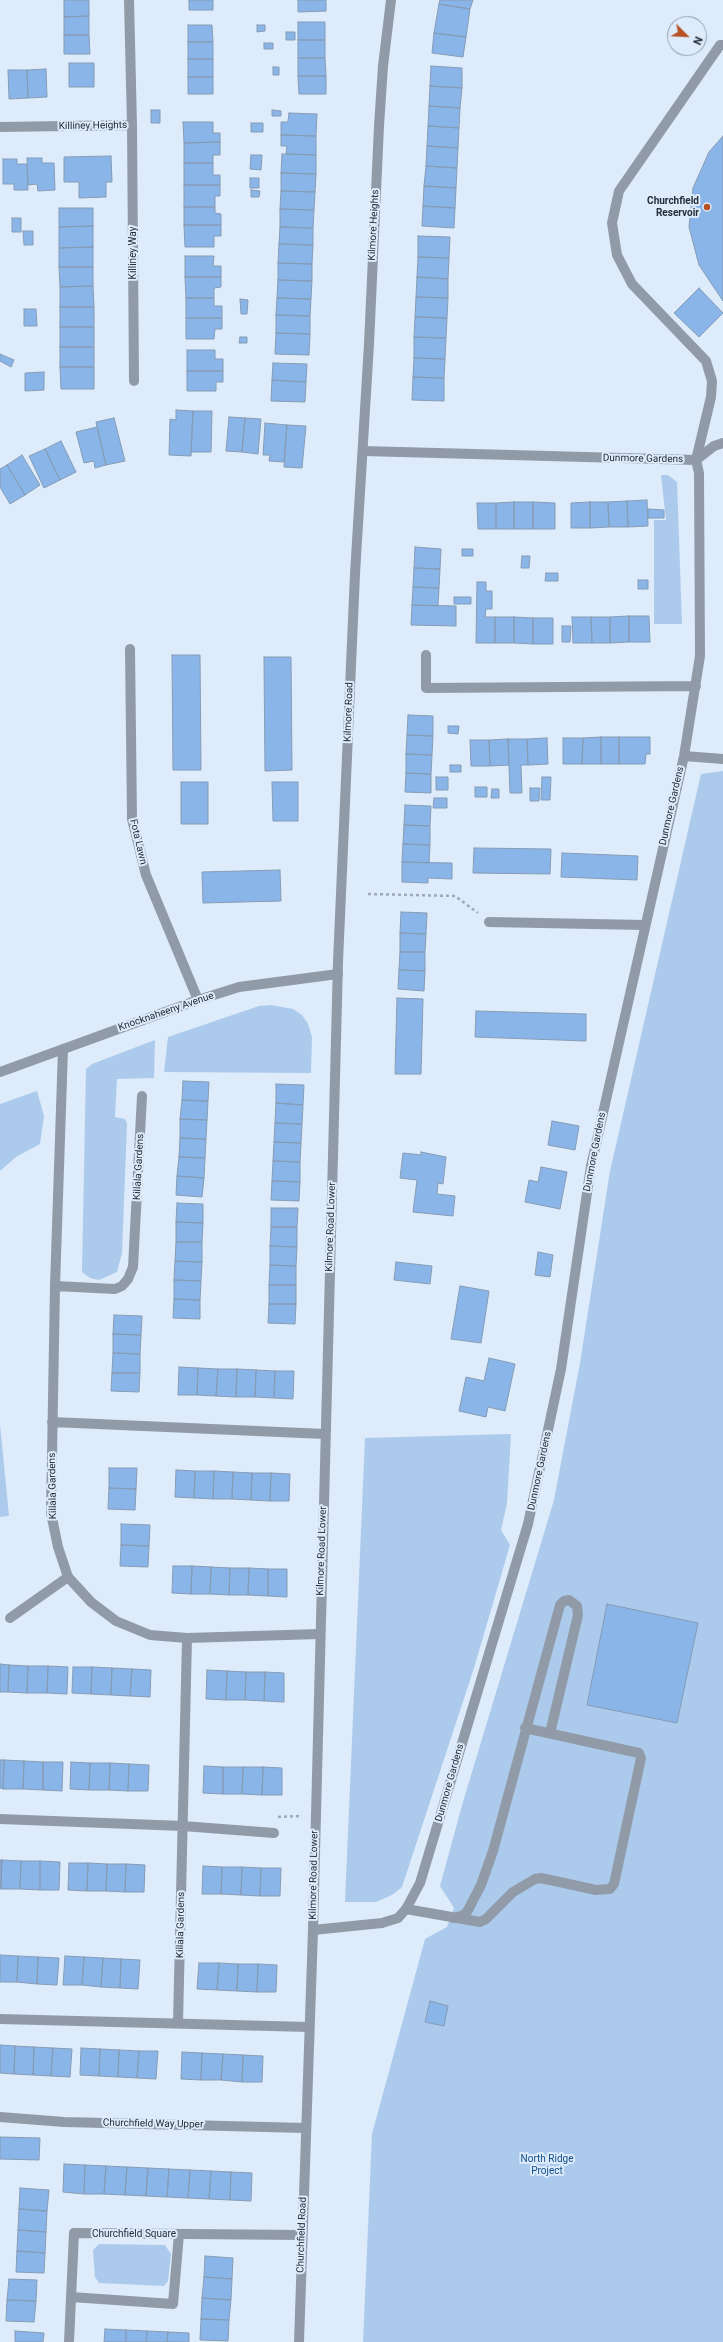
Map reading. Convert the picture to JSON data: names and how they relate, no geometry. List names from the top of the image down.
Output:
{
  "streets": {
    "street": [
      "Killiney Heights",
      "Kilmore Heights",
      "Killiney Way",
      "Dunmore Gardens",
      "Kilmore Road",
      "Fota Lawn",
      "Knocknaheeny Avenue",
      "Killala Gardens",
      "Kilmore Road Lower",
      "Churchfield Way Upper",
      "Churchfield Square",
      "Churchfield Road"
    ]
  },
  "crossings": [
    ["Killiney Heights", "Killiney Way"],
    ["Kilmore Heights", "Dunmore Gardens"],
    ["Kilmore Heights", "Kilmore Road"],
    ["Dunmore Gardens", "Kilmore Road"],
    ["Dunmore Gardens", "Kilmore Road Lower"],
    ["Kilmore Road", "Knocknaheeny Avenue"],
    ["Kilmore Road", "Kilmore Road Lower"],
    ["Fota Lawn", "Knocknaheeny Avenue"],
    ["Knocknaheeny Avenue", "Killala Gardens"],
    ["Knocknaheeny Avenue", "Kilmore Road Lower"],
    ["Killala Gardens", "Kilmore Road Lower"],
    ["Kilmore Road Lower", "Churchfield Way Upper"],
    ["Kilmore Road Lower", "Churchfield Road"],
    ["Churchfield Way Upper", "Churchfield Road"],
    ["Churchfield Square", "Churchfield Road"]
  ],
  "parks": ["North Ridge Project"],
  "places": ["Churchfield Reservoir"],
  "north": "bottom right"
}
